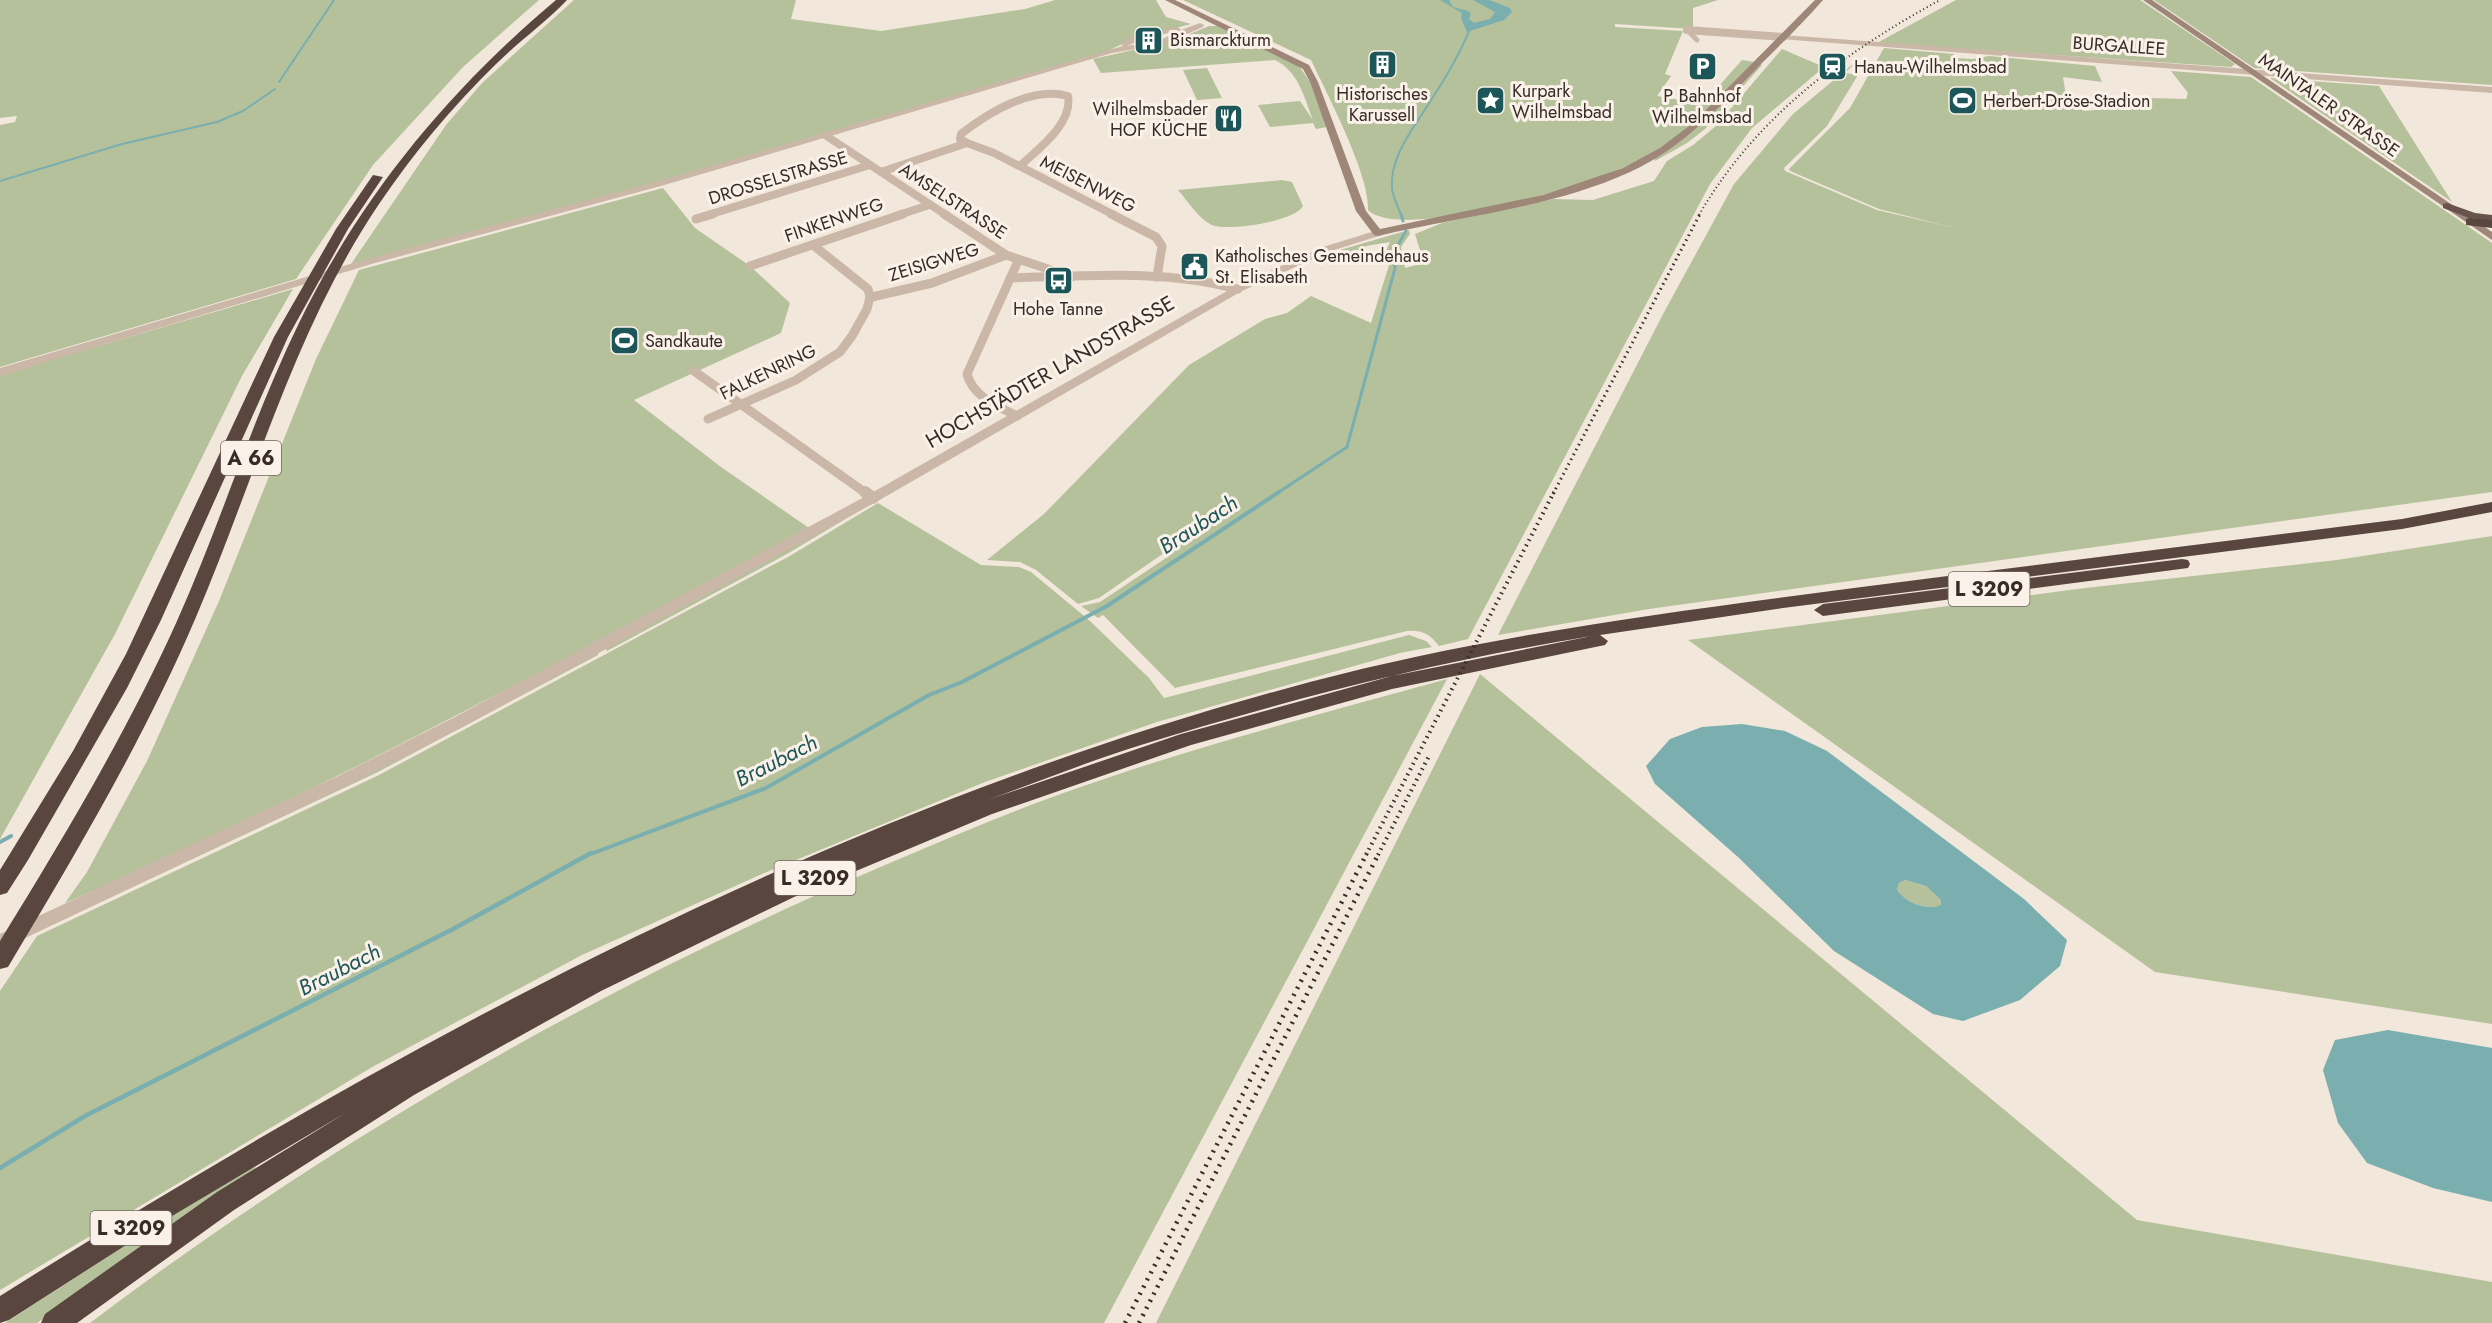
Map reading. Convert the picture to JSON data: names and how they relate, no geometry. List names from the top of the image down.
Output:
{
  "streets": {
    "highway": ["A 66", "L 3209"],
    "main road": ["MAINTALER STRASSE"],
    "street": [
      "BURGALLEE",
      "DROSSELSTRASSE",
      "MEISENWEG",
      "AMSELSTRASSE",
      "FINKENWEG",
      "ZEISIGWEG",
      "FALKENRING",
      "HOCHSTÄDTER LANDSTRASSE"
    ]
  },
  "crossings": [
    ["BURGALLEE", "MAINTALER STRASSE"],
    ["DROSSELSTRASSE", "AMSELSTRASSE"],
    ["MEISENWEG", "AMSELSTRASSE"],
    ["AMSELSTRASSE", "FINKENWEG"],
    ["AMSELSTRASSE", "ZEISIGWEG"],
    ["AMSELSTRASSE", "HOCHSTÄDTER LANDSTRASSE"],
    ["ZEISIGWEG", "FALKENRING"]
  ],
  "water": ["Braubach"],
  "places": {
    "building": ["Bismarckturm", "Historisches Karussell"],
    "parking": ["P Bahnhof Wilhelmsbad"],
    "station": ["Hanau-Wilhelmsbad"],
    "place": ["Kurpark Wilhelmsbad"],
    "sports": ["Herbert-Dröse-Stadion", "Sandkaute"],
    "restaurant": ["Wilhelmsbader HOF KÜCHE"],
    "public building": ["Katholisches Gemeindehaus St. Elisabeth"],
    "bus stop": ["Hohe Tanne"]
  }
}
